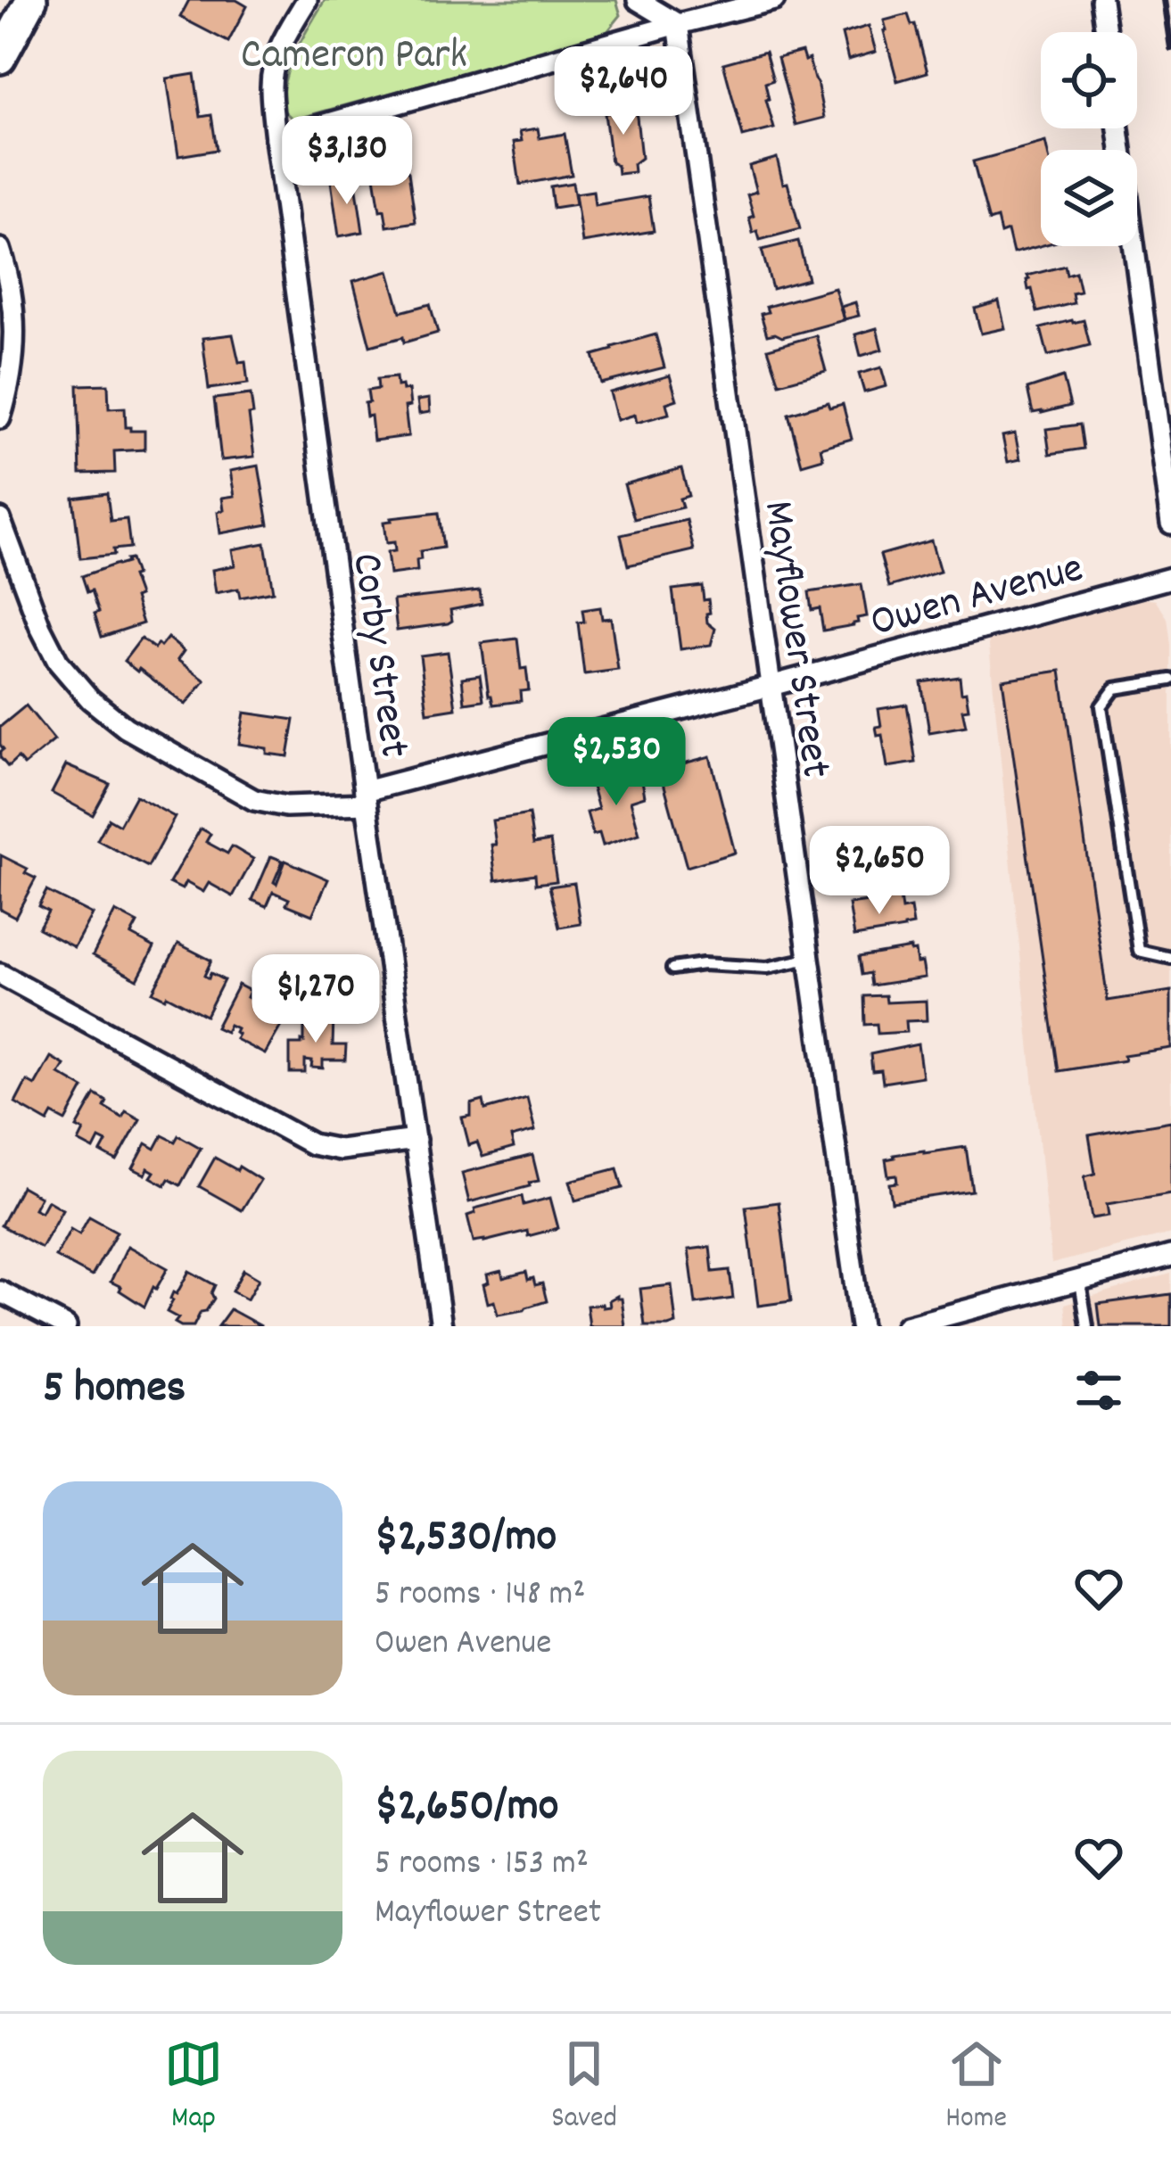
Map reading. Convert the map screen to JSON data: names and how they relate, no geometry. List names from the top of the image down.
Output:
{
  "streets": {
    "street": ["Owen Avenue", "Mayflower Street", "Corby Street"]
  },
  "crossings": [
    ["Owen Avenue", "Mayflower Street"],
    ["Owen Avenue", "Corby Street"]
  ],
  "parks": ["Cameron Park"],
  "page": {
    "price": [
      "$2,640",
      "$3,130",
      "$2,530",
      "$2,650",
      "$1,270"
    ],
    "heading": "5 homes",
    "list": [
      {
        "name": "$2,530/mo",
        "note": "5 rooms · 148 m² · Owen Avenue"
      },
      {
        "name": "$2,650/mo",
        "note": "5 rooms · 153 m² · Mayflower Street"
      }
    ],
    "tabs": ["Map", "Saved", "Home"]
  }
}
